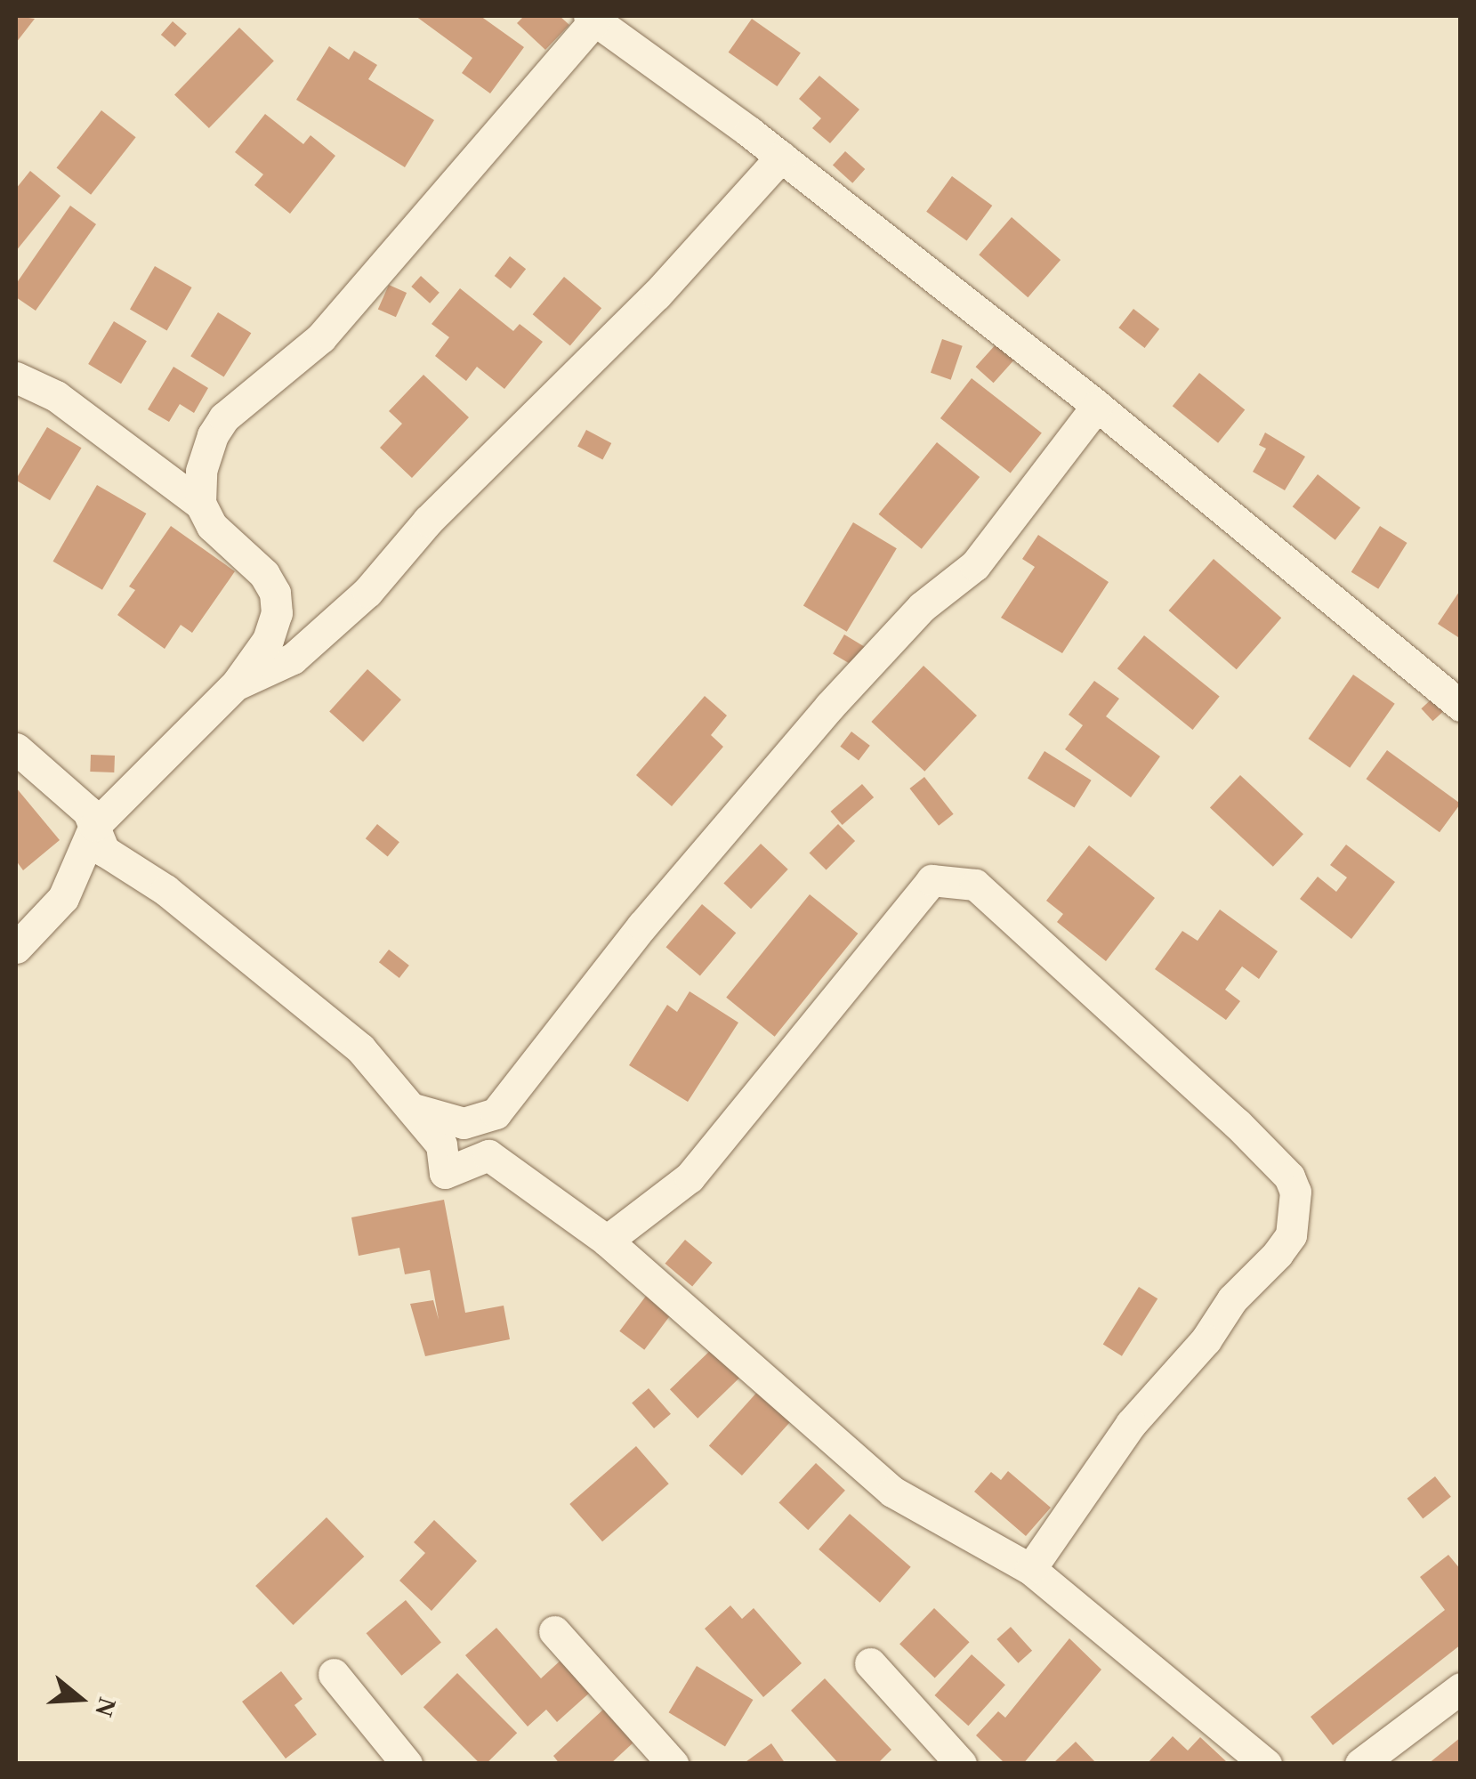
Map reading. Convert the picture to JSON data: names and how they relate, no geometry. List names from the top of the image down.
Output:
{
  "north": "right"
}
